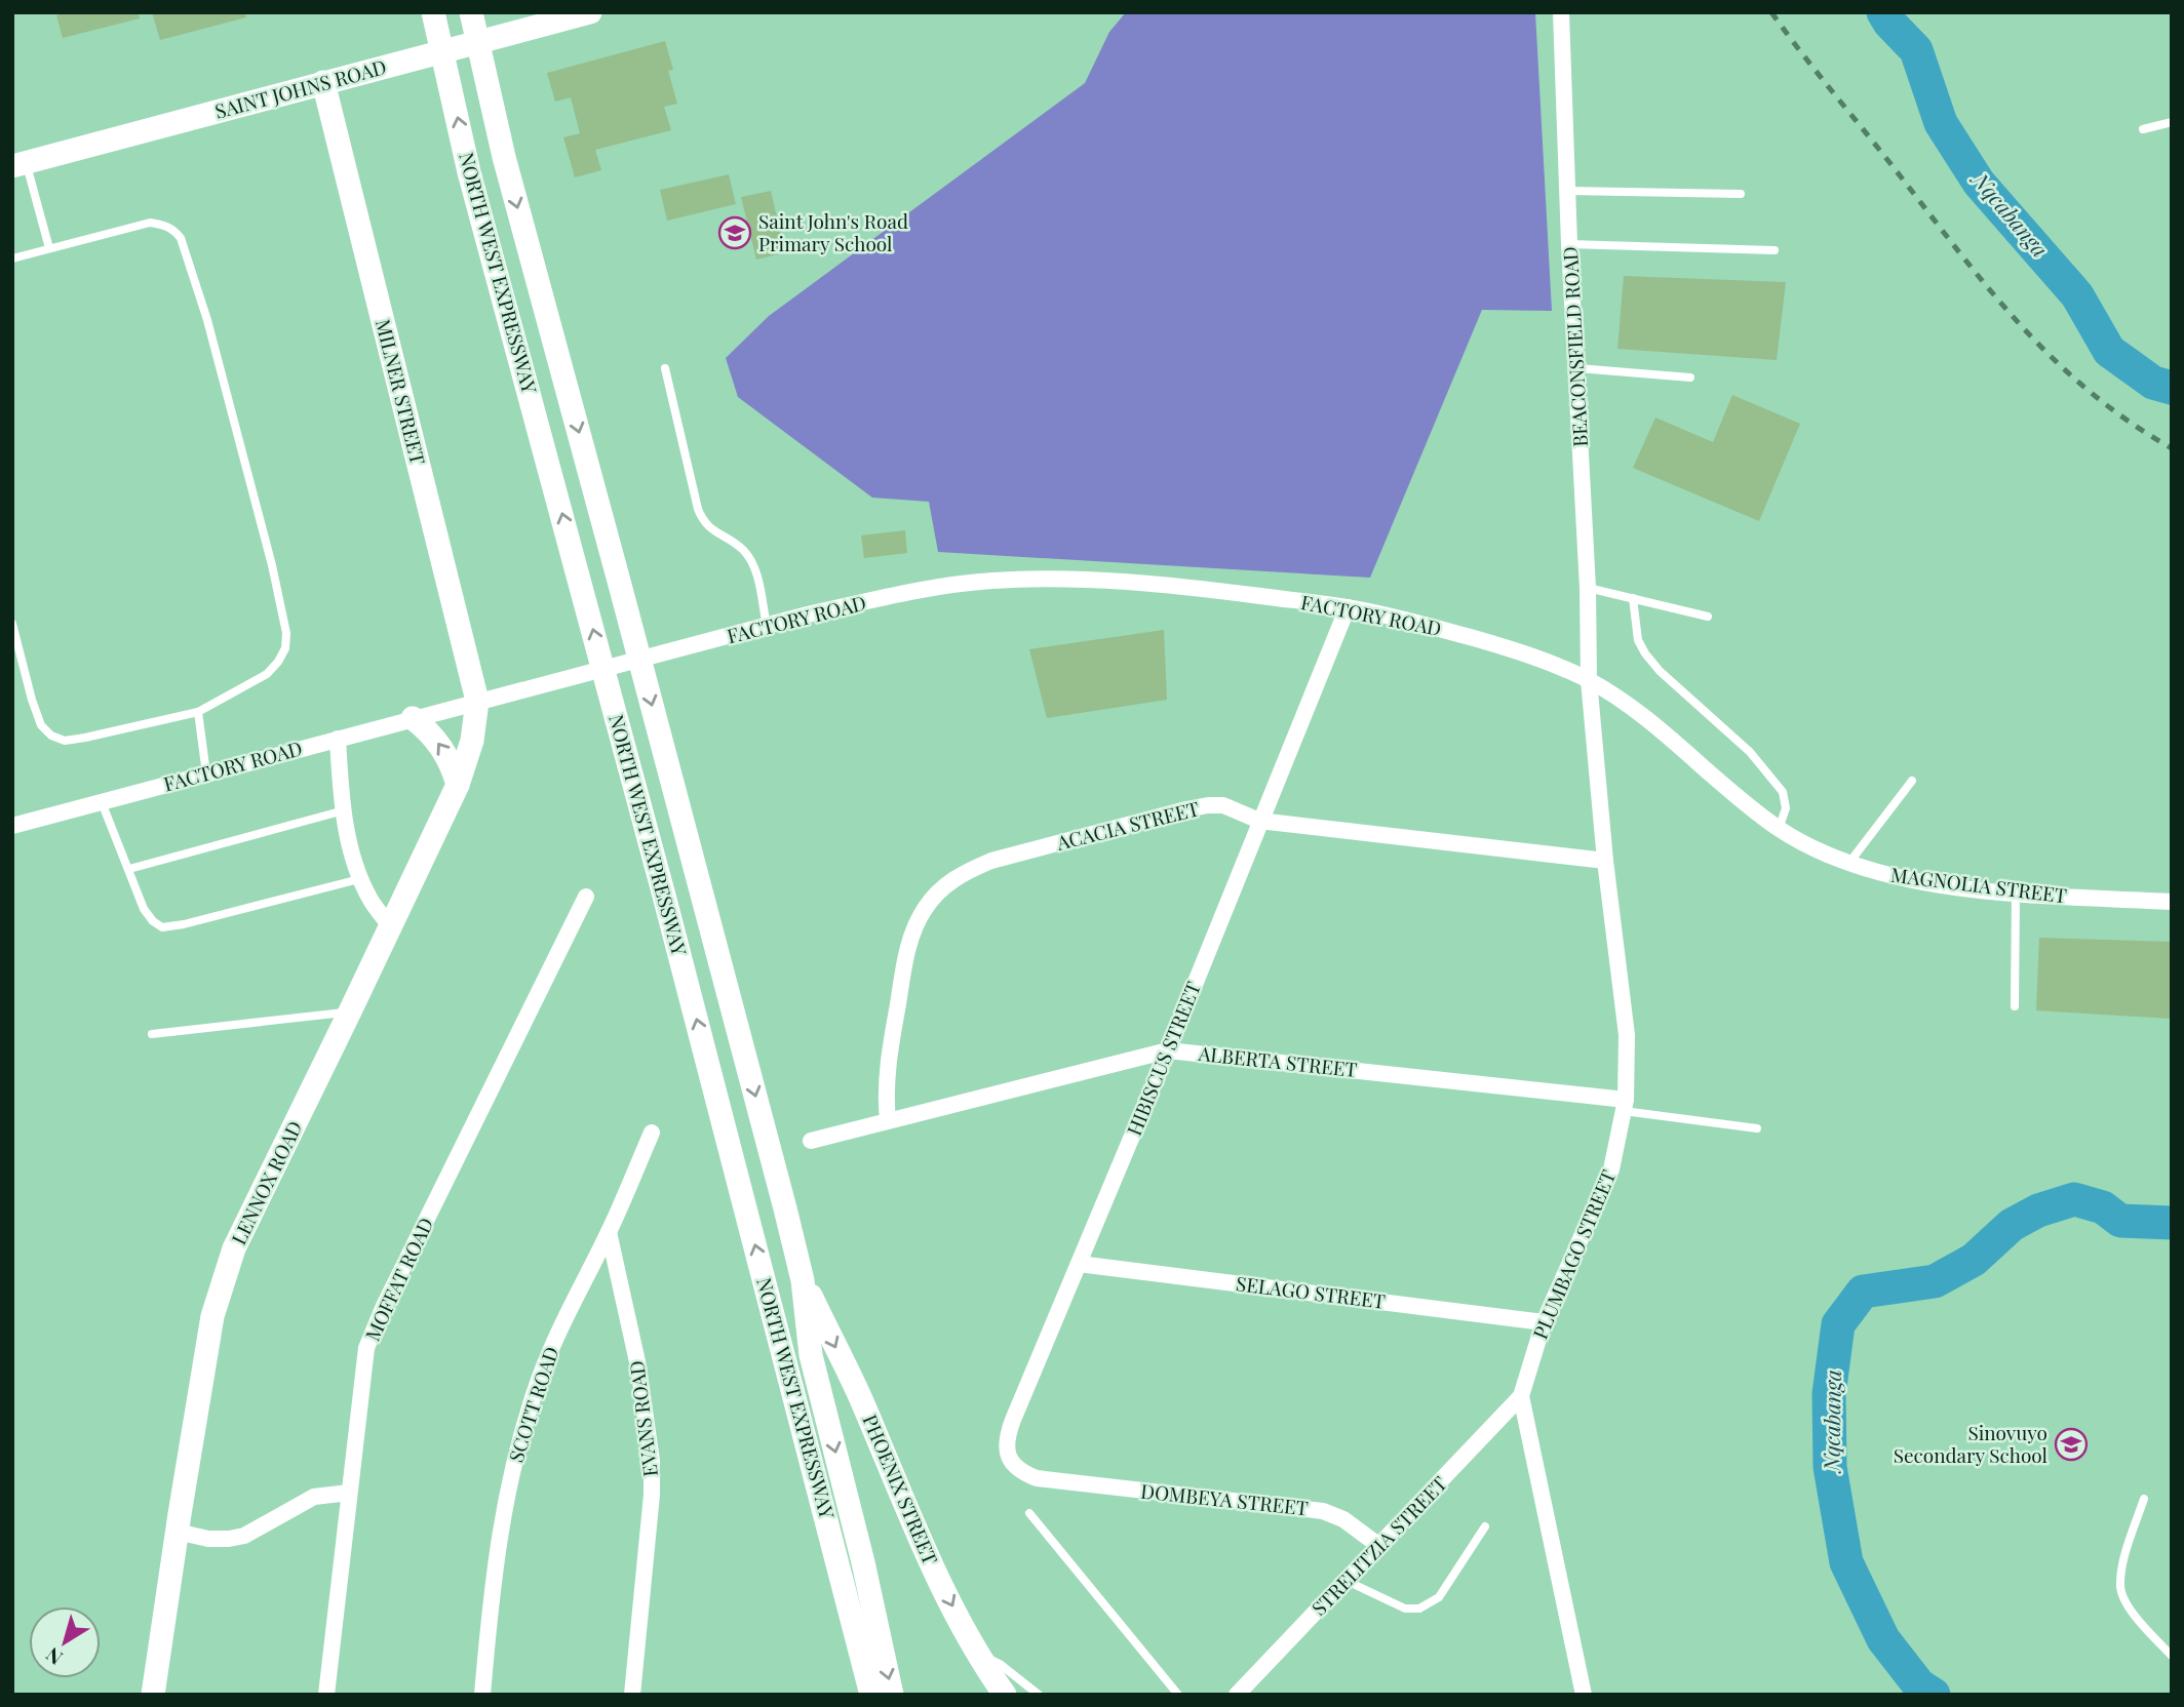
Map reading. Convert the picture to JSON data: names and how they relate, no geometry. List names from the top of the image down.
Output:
{
  "streets": {
    "main road": [
      "SAINT JOHNS ROAD",
      "NORTH WEST EXPRESSWAY",
      "MILNER STREET",
      "LENNOX ROAD",
      "PHOENIX STREET"
    ],
    "street": [
      "BEACONSFIELD ROAD",
      "FACTORY ROAD",
      "ACACIA STREET",
      "MAGNOLIA STREET",
      "HIBISCUS STREET",
      "ALBERTA STREET",
      "PLUMBAGO STREET",
      "MOFFAT ROAD",
      "SELAGO STREET",
      "SCOTT ROAD",
      "EVANS ROAD",
      "DOMBEYA STREET",
      "STRELITZIA STREET"
    ]
  },
  "crossings": [
    ["SAINT JOHNS ROAD", "NORTH WEST EXPRESSWAY"],
    ["SAINT JOHNS ROAD", "MILNER STREET"],
    ["NORTH WEST EXPRESSWAY", "PHOENIX STREET"],
    ["BEACONSFIELD ROAD", "FACTORY ROAD"],
    ["BEACONSFIELD ROAD", "MAGNOLIA STREET"],
    ["BEACONSFIELD ROAD", "PLUMBAGO STREET"],
    ["MILNER STREET", "FACTORY ROAD"],
    ["MILNER STREET", "LENNOX ROAD"],
    ["FACTORY ROAD", "MAGNOLIA STREET"],
    ["FACTORY ROAD", "HIBISCUS STREET"],
    ["FACTORY ROAD", "LENNOX ROAD"],
    ["FACTORY ROAD", "PLUMBAGO STREET"],
    ["ACACIA STREET", "HIBISCUS STREET"],
    ["ACACIA STREET", "ALBERTA STREET"],
    ["ACACIA STREET", "PLUMBAGO STREET"],
    ["MAGNOLIA STREET", "PLUMBAGO STREET"],
    ["HIBISCUS STREET", "ALBERTA STREET"],
    ["HIBISCUS STREET", "SELAGO STREET"],
    ["HIBISCUS STREET", "DOMBEYA STREET"],
    ["ALBERTA STREET", "PLUMBAGO STREET"],
    ["PLUMBAGO STREET", "SELAGO STREET"],
    ["PLUMBAGO STREET", "STRELITZIA STREET"],
    ["SCOTT ROAD", "EVANS ROAD"],
    ["DOMBEYA STREET", "STRELITZIA STREET"]
  ],
  "water": ["Nqcabanga"],
  "places": {
    "school or university": ["Saint John's Road Primary School", "Sinovuyo Secondary School"]
  },
  "north": "bottom left"
}
